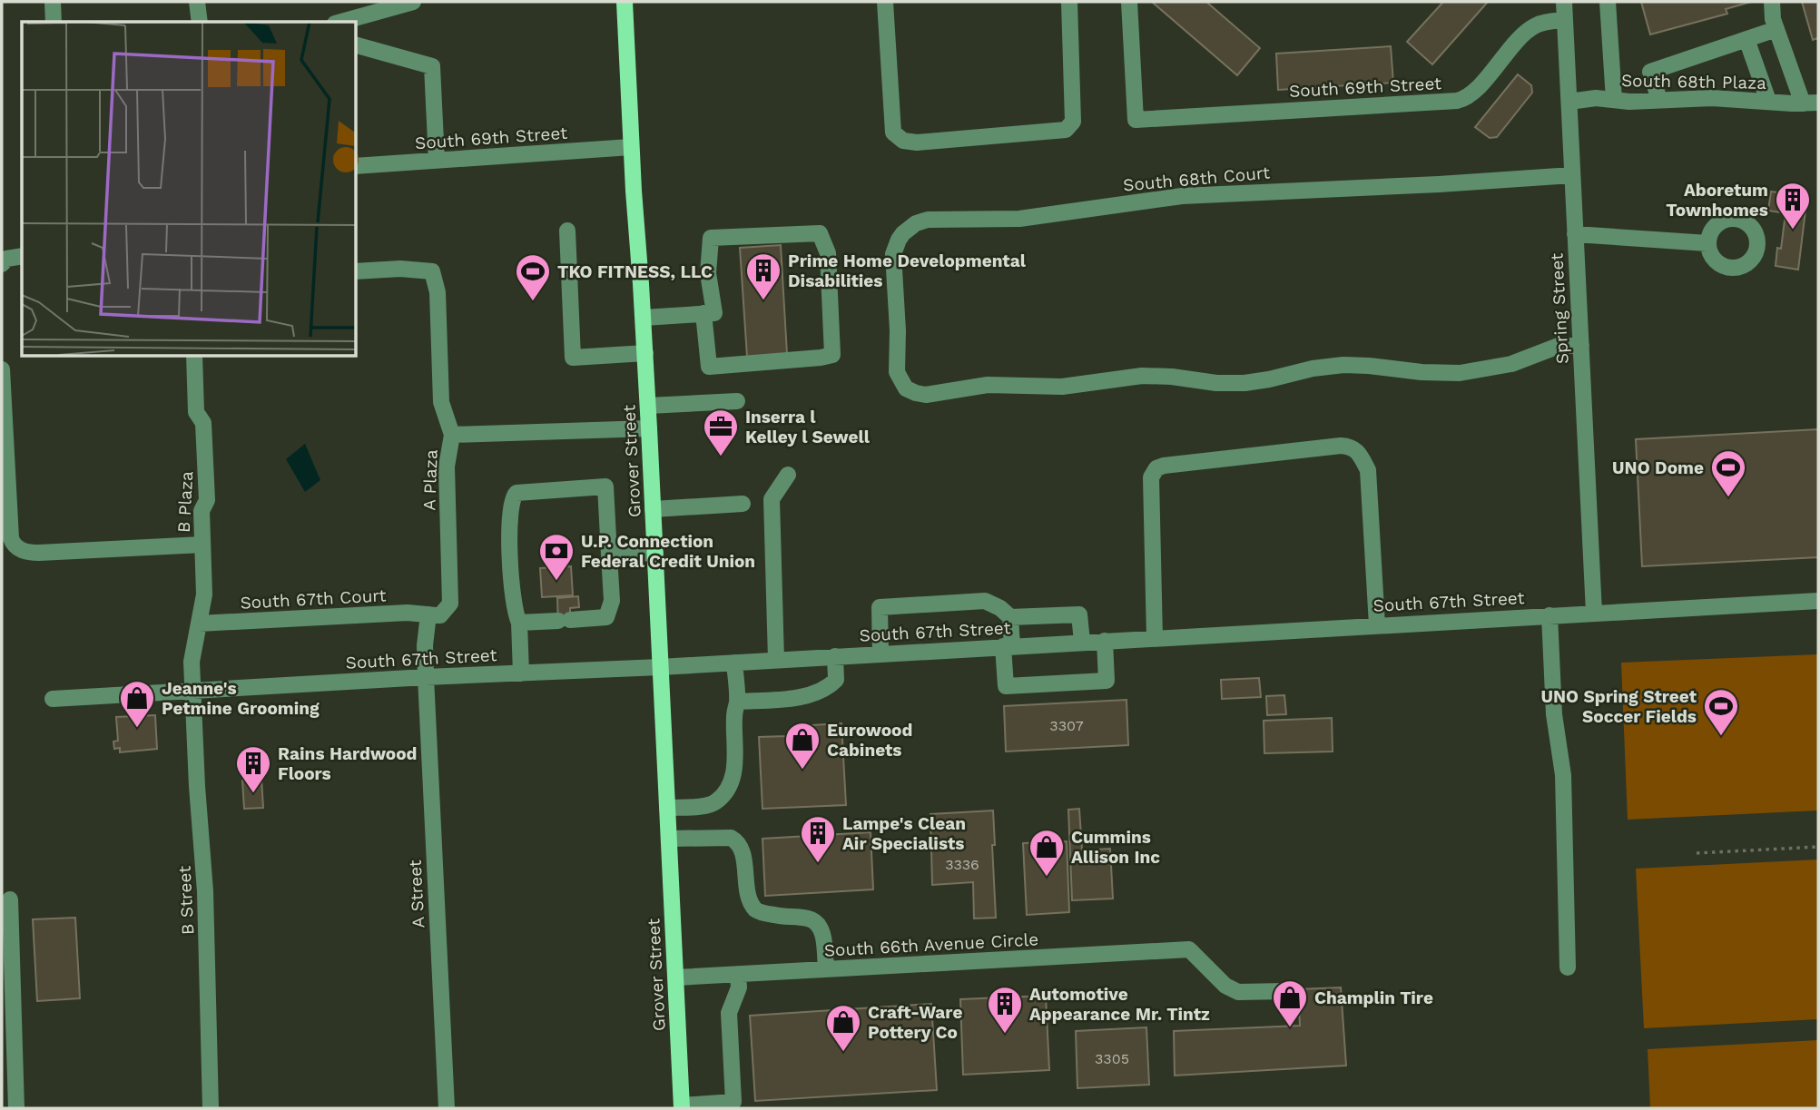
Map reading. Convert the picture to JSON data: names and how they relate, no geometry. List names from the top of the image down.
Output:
{
  "streets": {
    "main road": ["Grover Street"],
    "street": [
      "South 68th Plaza",
      "South 69th Street",
      "South 68th Court",
      "Spring Street",
      "A Plaza",
      "B Plaza",
      "South 67th Court",
      "South 67th Street",
      "A Street",
      "B Street",
      "South 66th Avenue Circle"
    ]
  },
  "crossings": [
    ["South 68th Plaza", "Spring Street"],
    ["South 69th Street", "Spring Street"],
    ["South 69th Street", "Grover Street"],
    ["South 68th Court", "Spring Street"],
    ["Spring Street", "South 67th Street"],
    ["Grover Street", "South 67th Street"],
    ["Grover Street", "South 66th Avenue Circle"],
    ["A Plaza", "South 67th Court"],
    ["B Plaza", "South 67th Court"],
    ["B Plaza", "South 67th Street"],
    ["B Plaza", "B Street"],
    ["South 67th Street", "A Street"],
    ["South 67th Street", "B Street"]
  ],
  "places": {
    "building": [
      "Aboretum Townhomes",
      "Prime Home Developmental Disabilities",
      "Rains Hardwood Floors",
      "Lampe's Clean Air Specialists",
      "Automotive Appearance Mr. Tintz"
    ],
    "sports": ["TKO FITNESS, LLC", "UNO Dome", "UNO Spring Street Soccer Fields"],
    "office": ["Inserra l Kelley l Sewell"],
    "bank": ["U.P. Connection Federal Credit Union"],
    "shop": [
      "Jeanne's Petmine Grooming",
      "Eurowood Cabinets",
      "Cummins Allison Inc",
      "Champlin Tire",
      "Craft-Ware Pottery Co"
    ]
  },
  "house_numbers": ["3307", "3336", "3305"]
}
